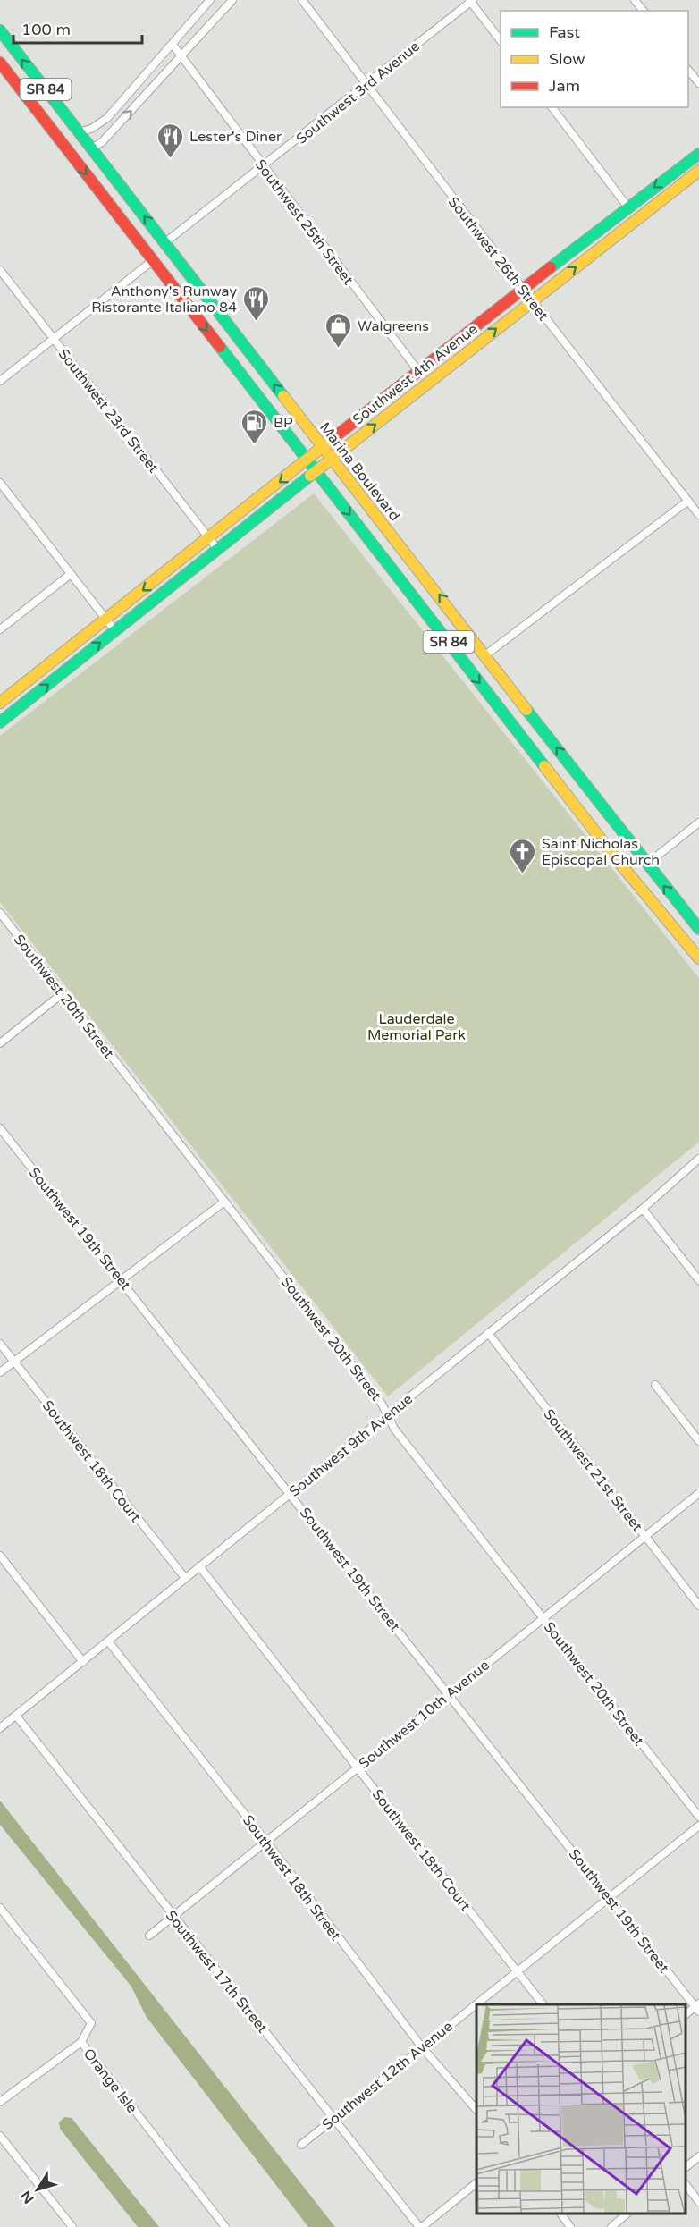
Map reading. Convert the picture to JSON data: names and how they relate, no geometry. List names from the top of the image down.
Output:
{
  "streets": {
    "main road": ["SR 84", "Southwest 4th Avenue", "Marina Boulevard"],
    "street": [
      "Southwest 3rd Avenue",
      "Southwest 25th Street",
      "Southwest 26th Street",
      "Southwest 23rd Street",
      "Southwest 20th Street",
      "Southwest 19th Street",
      "Southwest 9th Avenue",
      "Southwest 18th Court",
      "Southwest 21st Street",
      "Southwest 10th Avenue",
      "Southwest 18th Street",
      "Southwest 17th Street",
      "Southwest 12th Avenue",
      "Orange Isle"
    ]
  },
  "crossings": [
    ["SR 84", "Southwest 4th Avenue"],
    ["Southwest 3rd Avenue", "Southwest 25th Street"],
    ["Southwest 3rd Avenue", "Southwest 26th Street"],
    ["Southwest 3rd Avenue", "Marina Boulevard"],
    ["Southwest 25th Street", "Southwest 4th Avenue"],
    ["Southwest 26th Street", "Southwest 4th Avenue"],
    ["Southwest 4th Avenue", "Southwest 23rd Street"],
    ["Southwest 4th Avenue", "Marina Boulevard"],
    ["Southwest 20th Street", "Southwest 9th Avenue"],
    ["Southwest 20th Street", "Southwest 10th Avenue"],
    ["Southwest 19th Street", "Southwest 9th Avenue"],
    ["Southwest 19th Street", "Southwest 10th Avenue"],
    ["Southwest 19th Street", "Southwest 12th Avenue"],
    ["Southwest 9th Avenue", "Southwest 18th Court"],
    ["Southwest 9th Avenue", "Southwest 21st Street"],
    ["Southwest 9th Avenue", "Southwest 18th Street"],
    ["Southwest 9th Avenue", "Southwest 17th Street"],
    ["Southwest 18th Court", "Southwest 10th Avenue"],
    ["Southwest 18th Court", "Southwest 12th Avenue"],
    ["Southwest 21st Street", "Southwest 10th Avenue"],
    ["Southwest 10th Avenue", "Southwest 18th Street"],
    ["Southwest 10th Avenue", "Southwest 17th Street"],
    ["Southwest 18th Street", "Southwest 12th Avenue"],
    ["Southwest 17th Street", "Southwest 12th Avenue"]
  ],
  "parks": ["Lauderdale Memorial Park"],
  "places": {
    "restaurant": ["Lester's Diner", "Anthony's Runway Ristorante Italiano 84"],
    "shop": ["Walgreens"],
    "fuel station": ["BP"],
    "church": ["Saint Nicholas Episcopal Church"]
  },
  "legend": ["Fast", "Slow", "Jam"],
  "scale_bar": "100 m",
  "north": "bottom left"
}
